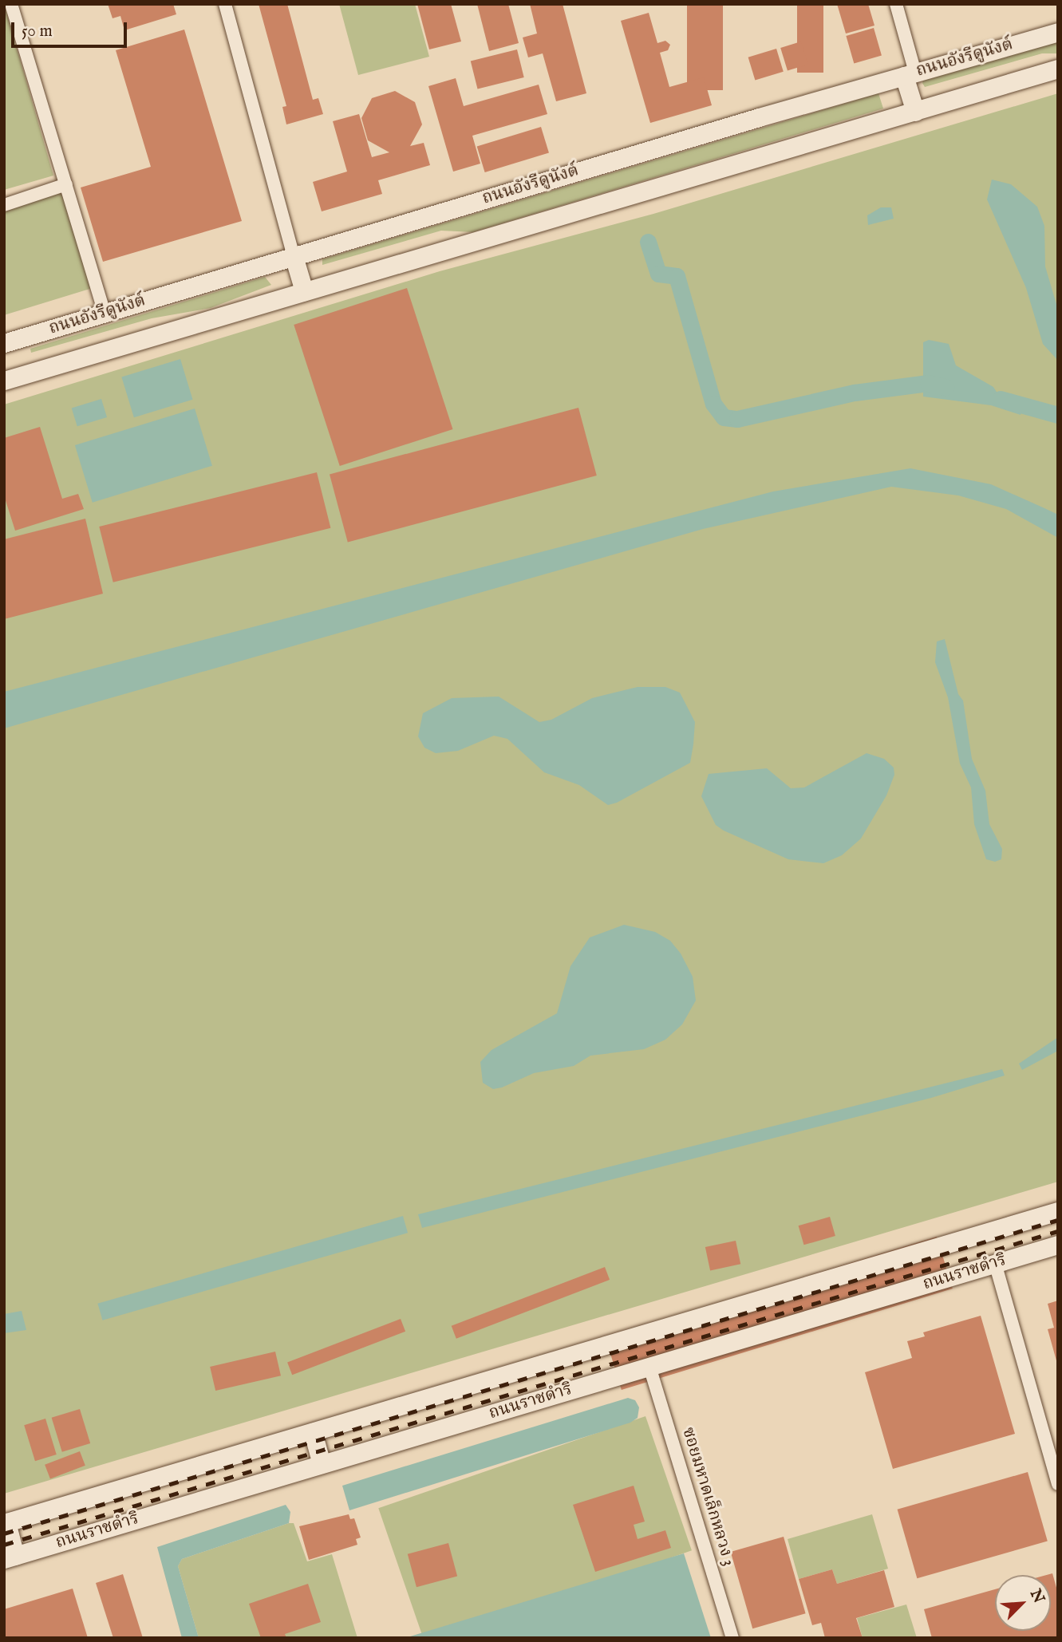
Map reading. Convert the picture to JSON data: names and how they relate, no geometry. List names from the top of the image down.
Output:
{
  "streets": {
    "main road": ["ถนนอังรีดูนังต์", "ถนนราชดำริ"],
    "street": ["ซอยมหาดเล็กหลวง 3"]
  },
  "crossings": [
    ["ถนนราชดำริ", "ซอยมหาดเล็กหลวง 3"]
  ],
  "scale_bar": "50 m",
  "north": "top right"
}
